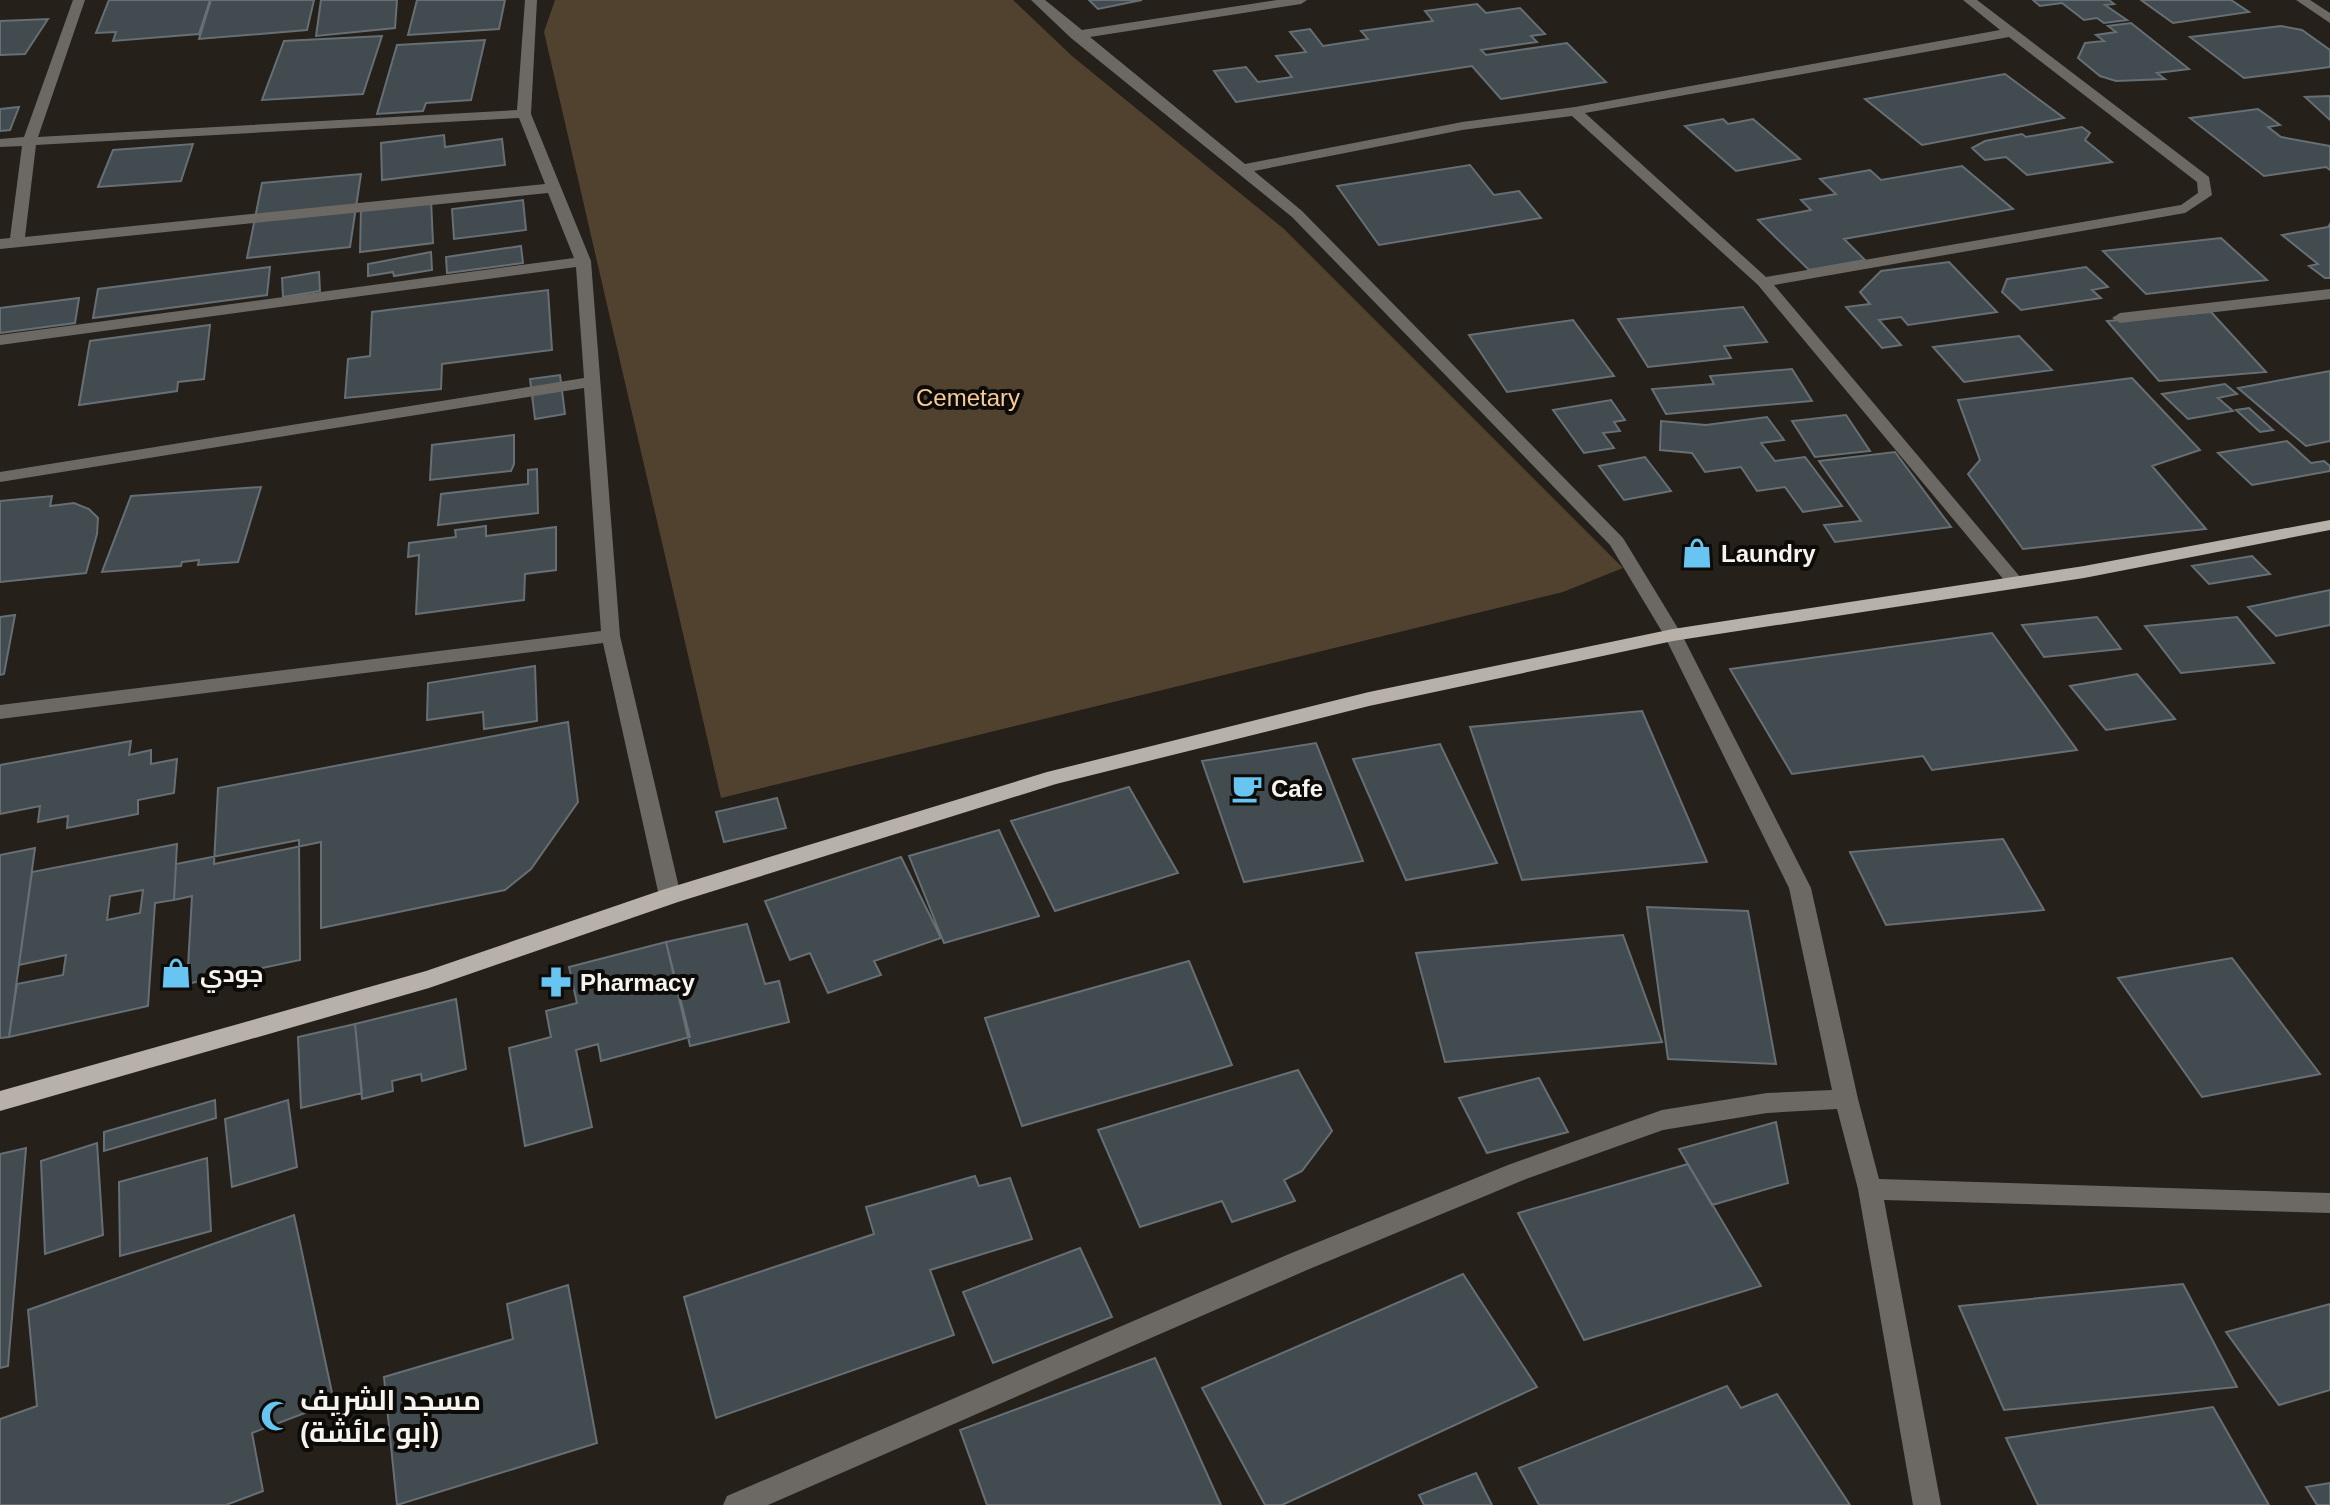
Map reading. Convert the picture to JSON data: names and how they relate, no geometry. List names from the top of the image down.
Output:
{
  "parks": ["Cemetary"],
  "places": {
    "shop": ["Laundry", "جودي"],
    "cafe": ["Cafe"],
    "pharmacy": ["Pharmacy"],
    "mosque": ["مسجد الشريف (ابو عائشة)"]
  }
}
